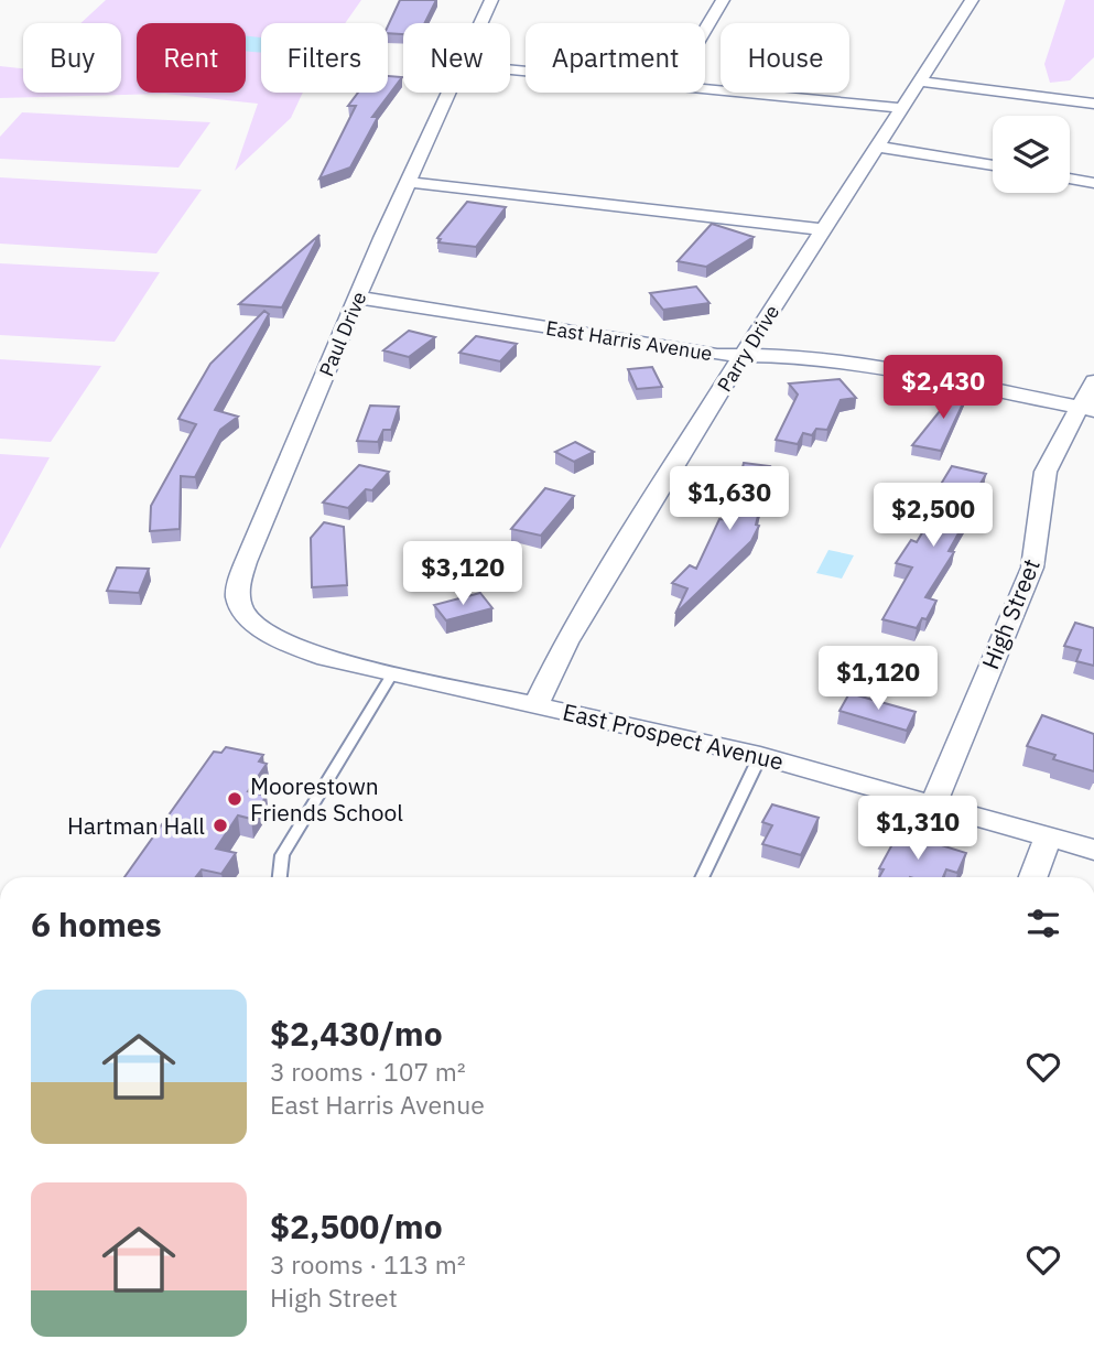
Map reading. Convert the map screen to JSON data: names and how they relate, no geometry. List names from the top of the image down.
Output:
{
  "streets": {
    "street": [
      "Paul Drive",
      "East Harris Avenue",
      "Parry Drive",
      "High Street",
      "East Prospect Avenue"
    ]
  },
  "crossings": [
    ["Paul Drive", "East Harris Avenue"],
    ["Paul Drive", "East Prospect Avenue"],
    ["East Harris Avenue", "Parry Drive"],
    ["East Harris Avenue", "High Street"],
    ["Parry Drive", "East Prospect Avenue"],
    ["High Street", "East Prospect Avenue"]
  ],
  "places": ["Moorestown Friends School", "Hartman Hall"],
  "page": {
    "chip": [
      "Buy",
      "Rent",
      "Filters",
      "New",
      "Apartment",
      "House"
    ],
    "price": [
      "$2,430",
      "$1,630",
      "$2,500",
      "$3,120",
      "$1,120",
      "$1,310"
    ],
    "heading": "6 homes",
    "list": [
      {
        "name": "$2,430/mo",
        "note": "3 rooms · 107 m² · East Harris Avenue"
      },
      {
        "name": "$2,500/mo",
        "note": "3 rooms · 113 m² · High Street"
      }
    ]
  }
}
